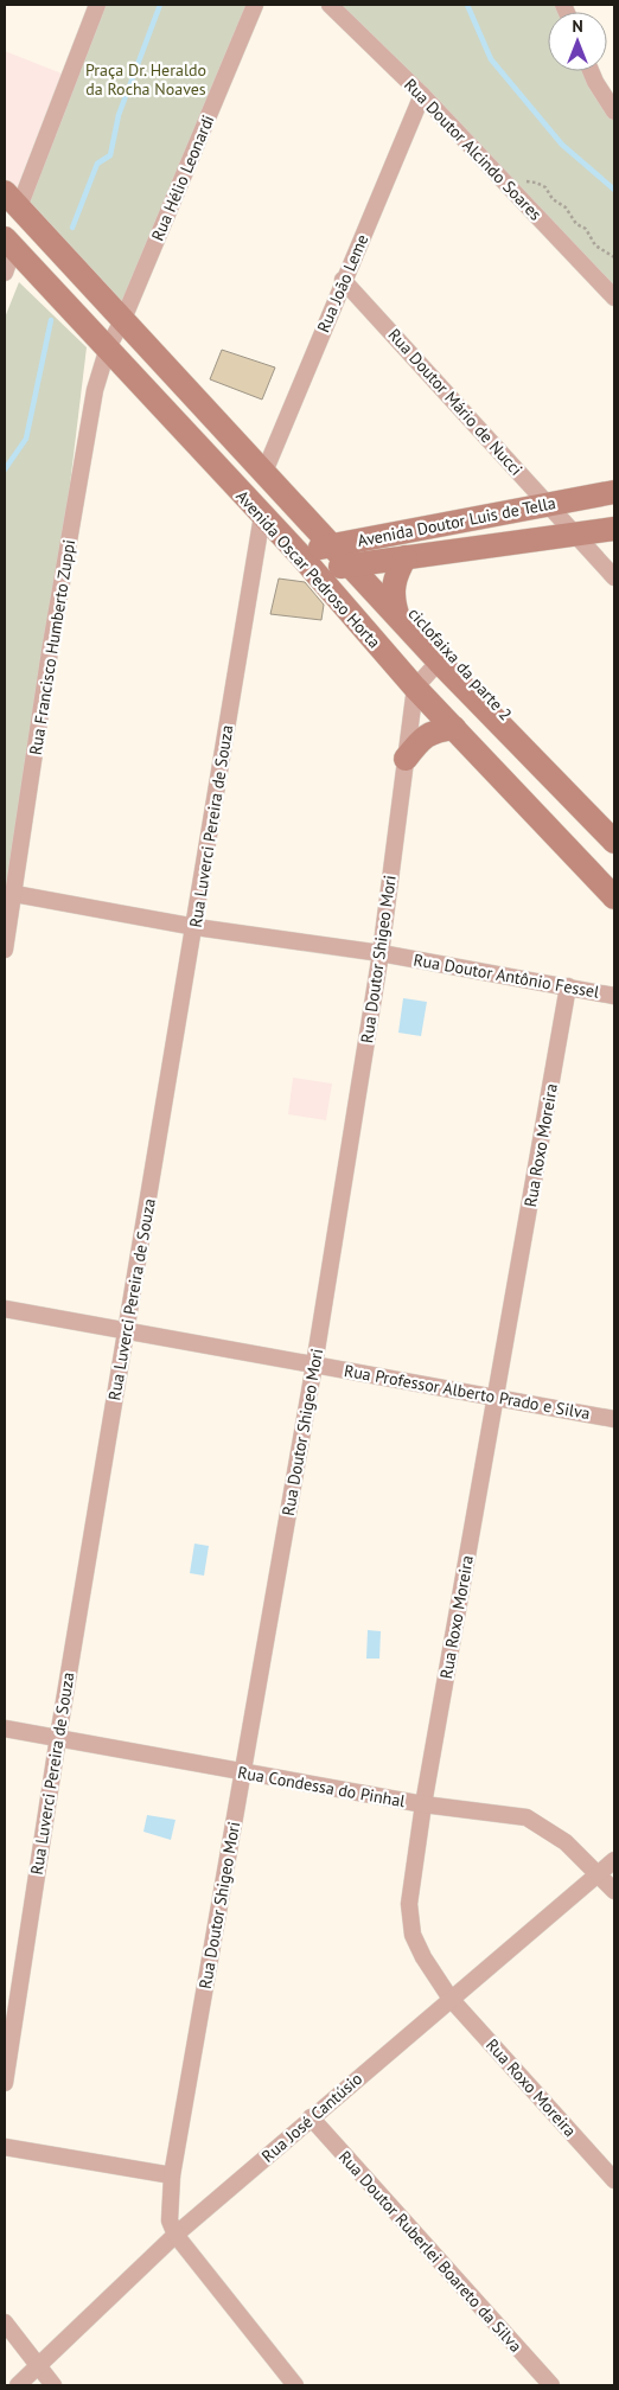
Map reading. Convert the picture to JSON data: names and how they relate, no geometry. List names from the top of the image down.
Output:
{
  "streets": {
    "main road": ["Avenida Doutor Luis de Tella", "Avenida Oscar Pedroso Horta"],
    "street": [
      "Rua Doutor Alcindo Soares",
      "Rua Hélio Leonardi",
      "Rua João Leme",
      "Rua Doutor Mário de Nucci",
      "Rua Francisco Humberto Zuppi",
      "Rua Luverci Pereira de Souza",
      "Rua Doutor Shigeo Mori",
      "Rua Doutor Antônio Fessel",
      "Rua Roxo Moreira",
      "Rua Professor Alberto Prado e Silva",
      "Rua Condessa do Pinhal",
      "Rua José Cantúsio",
      "Rua Doutor Ruberlei Boareto da Silva"
    ]
  },
  "crossings": [
    ["Rua Doutor Alcindo Soares", "Rua João Leme"],
    ["Rua Hélio Leonardi", "Avenida Oscar Pedroso Horta"],
    ["Rua Hélio Leonardi", "Rua Francisco Humberto Zuppi"],
    ["Rua João Leme", "Rua Doutor Mário de Nucci"],
    ["Rua João Leme", "Avenida Oscar Pedroso Horta"],
    ["Rua Doutor Mário de Nucci", "Avenida Doutor Luis de Tella"],
    ["Avenida Doutor Luis de Tella", "Avenida Oscar Pedroso Horta"],
    ["Avenida Oscar Pedroso Horta", "Rua Francisco Humberto Zuppi"],
    ["Avenida Oscar Pedroso Horta", "Rua Luverci Pereira de Souza"],
    ["Avenida Oscar Pedroso Horta", "Rua Doutor Shigeo Mori"],
    ["Rua Francisco Humberto Zuppi", "Rua Doutor Antônio Fessel"],
    ["Rua Luverci Pereira de Souza", "Rua Doutor Antônio Fessel"],
    ["Rua Luverci Pereira de Souza", "Rua Professor Alberto Prado e Silva"],
    ["Rua Luverci Pereira de Souza", "Rua Condessa do Pinhal"],
    ["Rua Doutor Shigeo Mori", "Rua Doutor Antônio Fessel"],
    ["Rua Doutor Shigeo Mori", "Rua Professor Alberto Prado e Silva"],
    ["Rua Doutor Shigeo Mori", "Rua Condessa do Pinhal"],
    ["Rua Doutor Shigeo Mori", "Rua José Cantúsio"],
    ["Rua Doutor Antônio Fessel", "Rua Roxo Moreira"],
    ["Rua Roxo Moreira", "Rua Professor Alberto Prado e Silva"],
    ["Rua Roxo Moreira", "Rua Condessa do Pinhal"],
    ["Rua Roxo Moreira", "Rua José Cantúsio"],
    ["Rua Condessa do Pinhal", "Rua José Cantúsio"],
    ["Rua José Cantúsio", "Rua Doutor Ruberlei Boareto da Silva"]
  ],
  "parks": ["Praça Dr. Heraldo da Rocha Noaves"],
  "north": "top"
}
